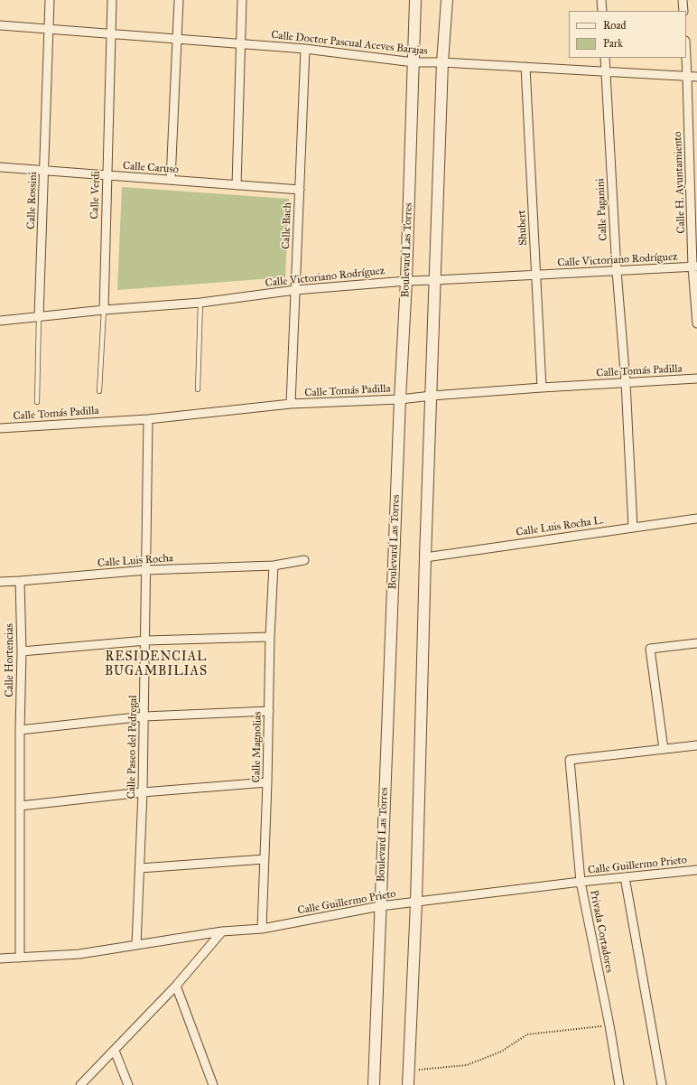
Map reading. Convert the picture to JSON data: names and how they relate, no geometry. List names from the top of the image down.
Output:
{
  "streets": {
    "street": [
      "Calle Doctor Pascual Aceves Barajas",
      "Calle Caruso",
      "Calle H. Ayuntamiento",
      "Calle Verdi",
      "Calle Rossini",
      "Calle Paganini",
      "Calle Bach",
      "Shubert",
      "Boulevard Las Torres",
      "Calle Victoriano Rodríguez",
      "Calle Tomás Padilla",
      "Calle Luis Rocha L.",
      "Calle Luis Rocha",
      "Calle Hortencias",
      "Calle Paseo del Pedregal",
      "Calle Magnolias",
      "Calle Guillermo Prieto",
      "Privada Cortadores"
    ]
  },
  "crossings": [
    ["Calle Doctor Pascual Aceves Barajas", "Calle H. Ayuntamiento"],
    ["Calle Doctor Pascual Aceves Barajas", "Calle Verdi"],
    ["Calle Doctor Pascual Aceves Barajas", "Calle Rossini"],
    ["Calle Doctor Pascual Aceves Barajas", "Calle Paganini"],
    ["Calle Doctor Pascual Aceves Barajas", "Calle Bach"],
    ["Calle Doctor Pascual Aceves Barajas", "Shubert"],
    ["Calle Doctor Pascual Aceves Barajas", "Boulevard Las Torres"],
    ["Calle Caruso", "Calle Verdi"],
    ["Calle Caruso", "Calle Rossini"],
    ["Calle Caruso", "Calle Bach"],
    ["Calle H. Ayuntamiento", "Calle Victoriano Rodríguez"],
    ["Calle Verdi", "Calle Victoriano Rodríguez"],
    ["Calle Rossini", "Calle Victoriano Rodríguez"],
    ["Calle Paganini", "Calle Victoriano Rodríguez"],
    ["Calle Paganini", "Calle Tomás Padilla"],
    ["Calle Paganini", "Calle Luis Rocha L."],
    ["Calle Bach", "Calle Victoriano Rodríguez"],
    ["Calle Bach", "Calle Tomás Padilla"],
    ["Shubert", "Calle Victoriano Rodríguez"],
    ["Shubert", "Calle Tomás Padilla"],
    ["Boulevard Las Torres", "Calle Victoriano Rodríguez"],
    ["Boulevard Las Torres", "Calle Tomás Padilla"],
    ["Boulevard Las Torres", "Calle Guillermo Prieto"],
    ["Calle Tomás Padilla", "Calle Paseo del Pedregal"],
    ["Calle Luis Rocha", "Calle Hortencias"],
    ["Calle Luis Rocha", "Calle Paseo del Pedregal"],
    ["Calle Luis Rocha", "Calle Magnolias"],
    ["Calle Hortencias", "Calle Guillermo Prieto"],
    ["Calle Paseo del Pedregal", "Calle Guillermo Prieto"],
    ["Calle Magnolias", "Calle Guillermo Prieto"],
    ["Calle Guillermo Prieto", "Privada Cortadores"]
  ],
  "districts": ["RESIDENCIAL BUGAMBILIAS"],
  "legend": ["Road", "Park"]
}
